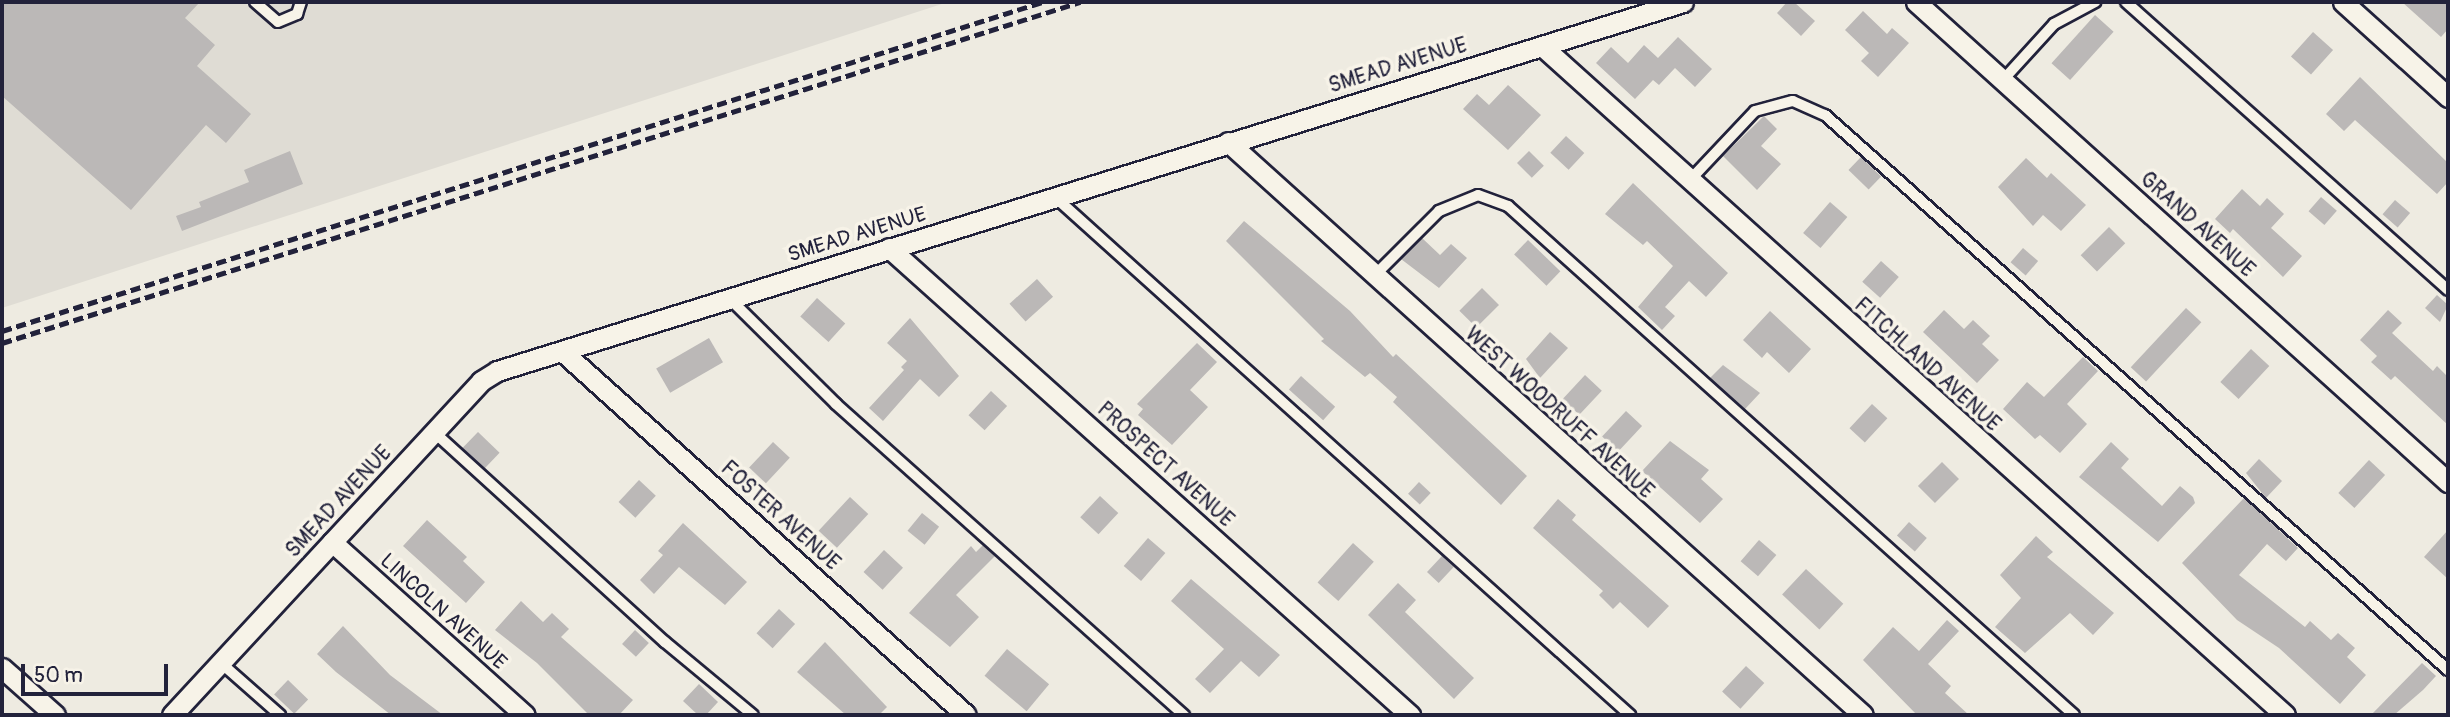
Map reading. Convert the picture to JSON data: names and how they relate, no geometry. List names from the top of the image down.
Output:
{
  "streets": {
    "street": [
      "SMEAD AVENUE",
      "GRAND AVENUE",
      "FITCHLAND AVENUE",
      "WEST WOODRUFF AVENUE",
      "PROSPECT AVENUE",
      "FOSTER AVENUE",
      "LINCOLN AVENUE"
    ]
  },
  "crossings": [
    ["SMEAD AVENUE", "FITCHLAND AVENUE"],
    ["SMEAD AVENUE", "WEST WOODRUFF AVENUE"],
    ["SMEAD AVENUE", "PROSPECT AVENUE"],
    ["SMEAD AVENUE", "FOSTER AVENUE"],
    ["SMEAD AVENUE", "LINCOLN AVENUE"]
  ],
  "scale_bar": "50 m"
}
